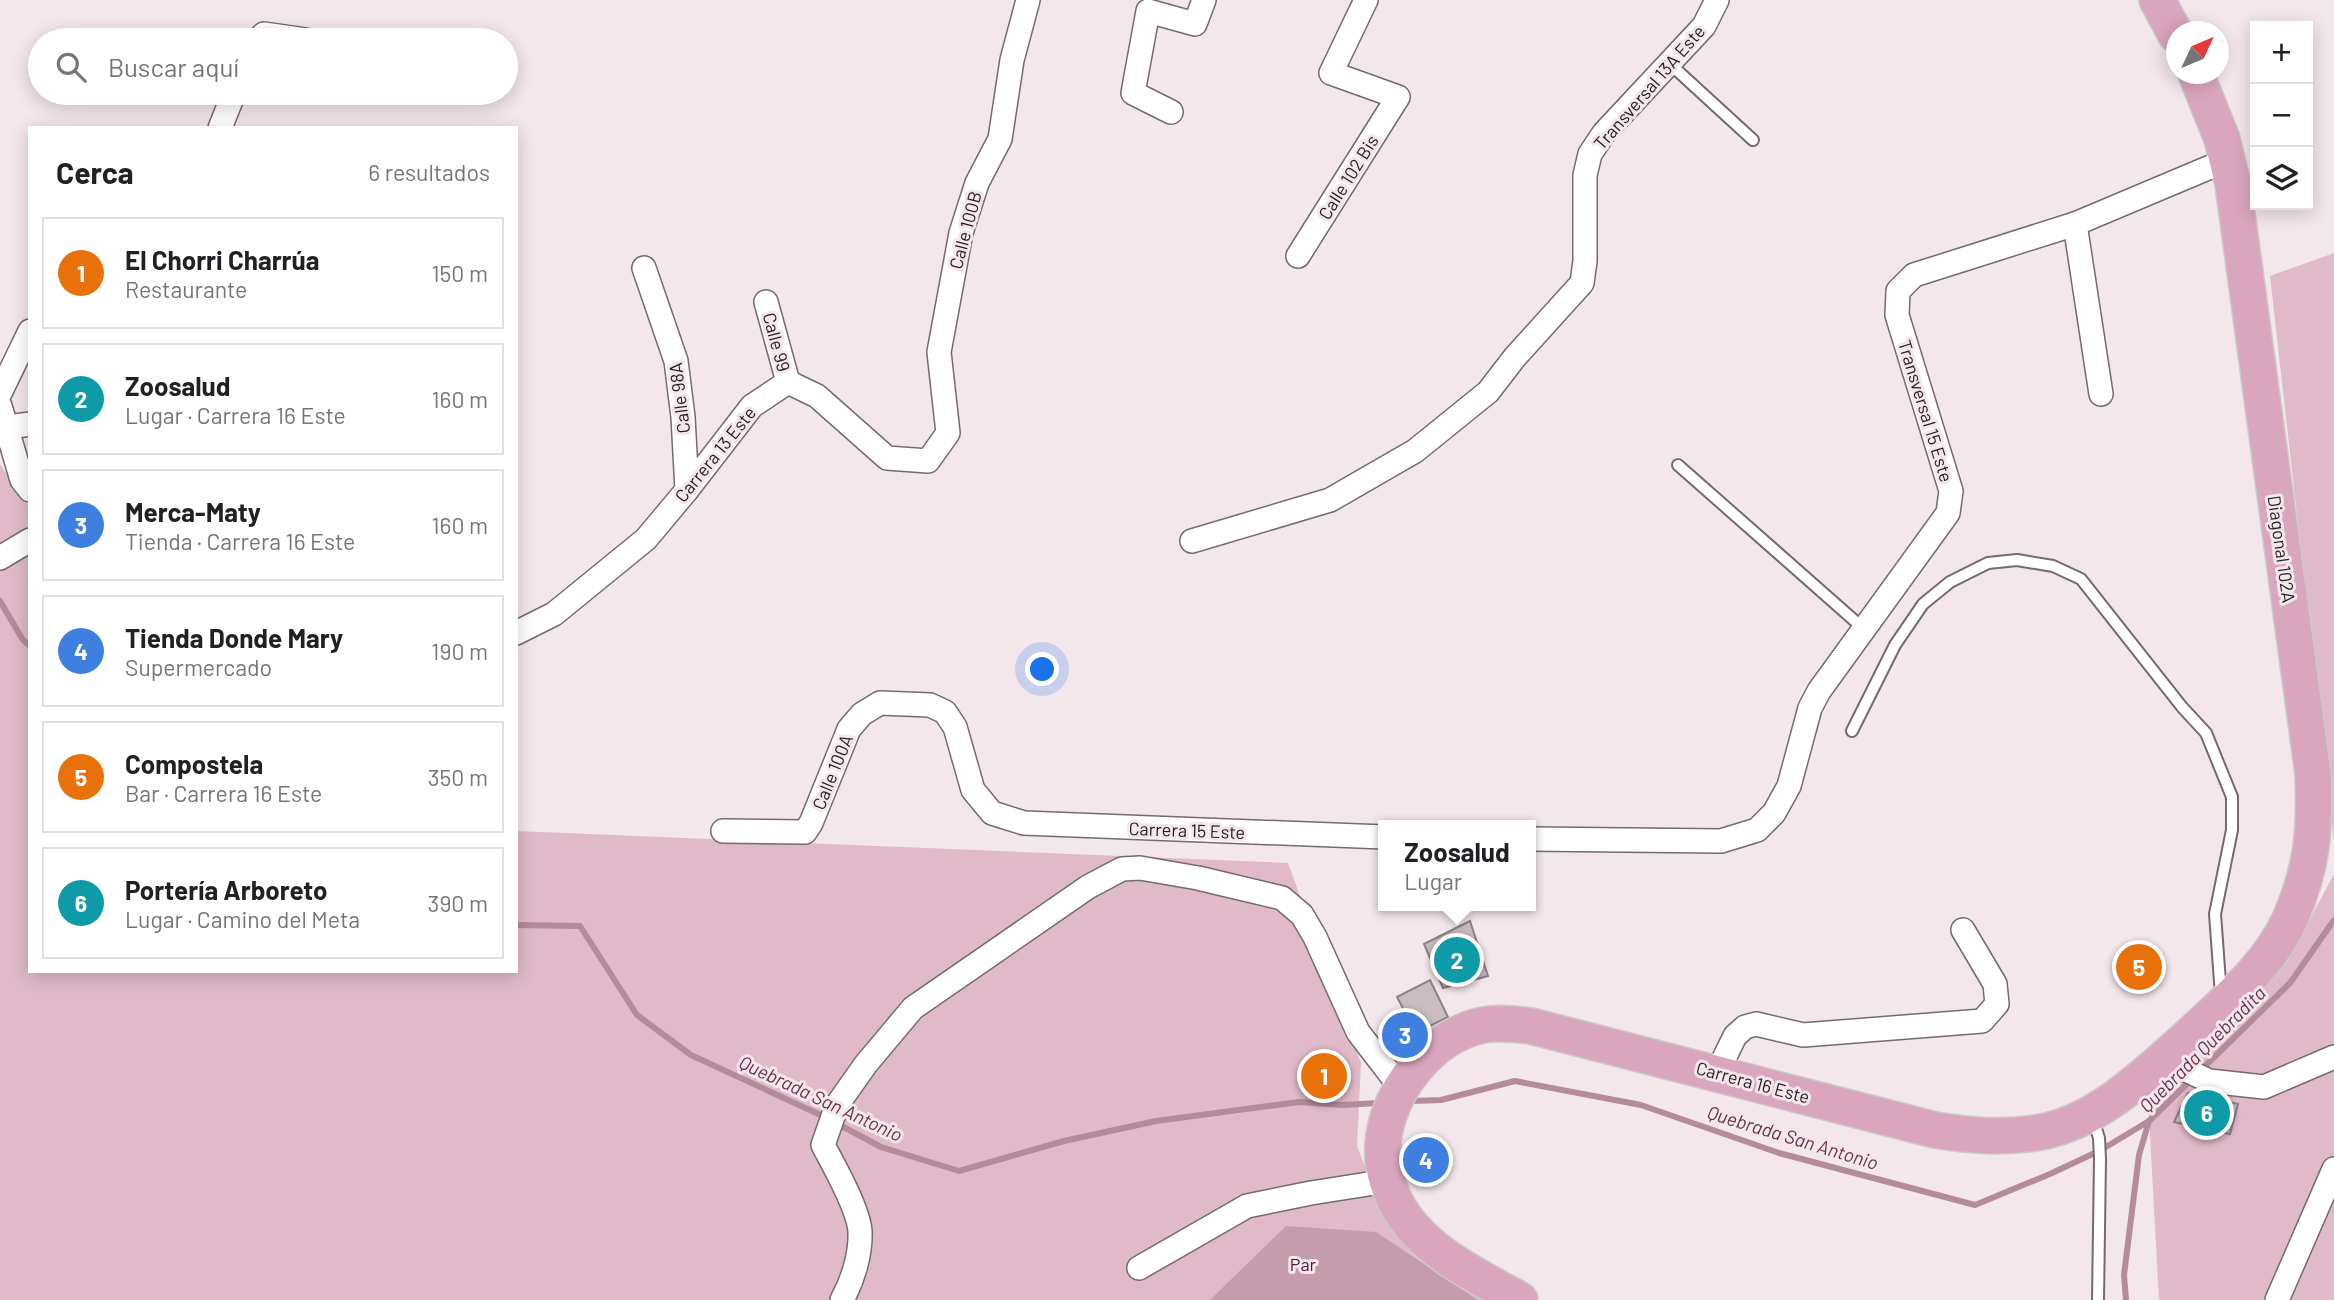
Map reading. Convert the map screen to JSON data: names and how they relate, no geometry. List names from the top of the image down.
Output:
{
  "streets": {
    "main road": ["Diagonal 102A", "Carrera 16 Este"],
    "street": [
      "Transversal 13A Este",
      "Calle 102 Bis",
      "Calle 100B",
      "Calle 99",
      "Calle 98A",
      "Transversal 15 Este",
      "Carrera 13 Este",
      "Calle 100A",
      "Carrera 15 Este"
    ]
  },
  "crossings": [
    ["Calle 100B", "Calle 99"],
    ["Calle 100B", "Carrera 13 Este"],
    ["Calle 99", "Carrera 13 Este"],
    ["Calle 98A", "Carrera 13 Este"],
    ["Transversal 15 Este", "Diagonal 102A"],
    ["Diagonal 102A", "Carrera 16 Este"],
    ["Calle 100A", "Carrera 15 Este"]
  ],
  "water": ["Quebrada Quebradita", "Quebrada San Antonio"],
  "parks": ["Par"],
  "north": "top right",
  "page": {
    "map_buttons": ["+", "−"],
    "search": "Buscar aquí",
    "heading": ["Cerca", "6 resultados"],
    "list": [
      {
        "mark": "1",
        "name": "El Chorri Charrúa",
        "note": "Restaurante",
        "value": "150 m"
      },
      {
        "mark": "2",
        "name": "Zoosalud",
        "note": "Lugar · Carrera 16 Este",
        "value": "160 m"
      },
      {
        "mark": "3",
        "name": "Merca-Maty",
        "note": "Tienda · Carrera 16 Este",
        "value": "160 m"
      },
      {
        "mark": "4",
        "name": "Tienda Donde Mary",
        "note": "Supermercado",
        "value": "190 m"
      },
      {
        "mark": "5",
        "name": "Compostela",
        "note": "Bar · Carrera 16 Este",
        "value": "350 m"
      },
      {
        "mark": "6",
        "name": "Portería Arboreto",
        "note": "Lugar · Camino del Meta",
        "value": "390 m"
      }
    ],
    "popup": ["Zoosalud", "Lugar"],
    "pins": [
      "2",
      "5",
      "3",
      "1",
      "6",
      "4"
    ]
  }
}
